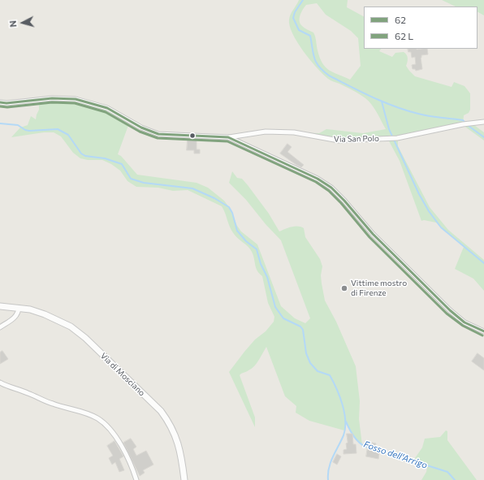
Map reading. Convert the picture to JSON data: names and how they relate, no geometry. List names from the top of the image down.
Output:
{
  "streets": {
    "main road": ["Via di Mosciano"],
    "street": ["Via San Polo"]
  },
  "water": ["Fosso dell'Arrigo"],
  "places": ["Vittime mostro di Firenze"],
  "lines": ["transit line 62"],
  "legend": ["62", "62 L"],
  "north": "left"
}
